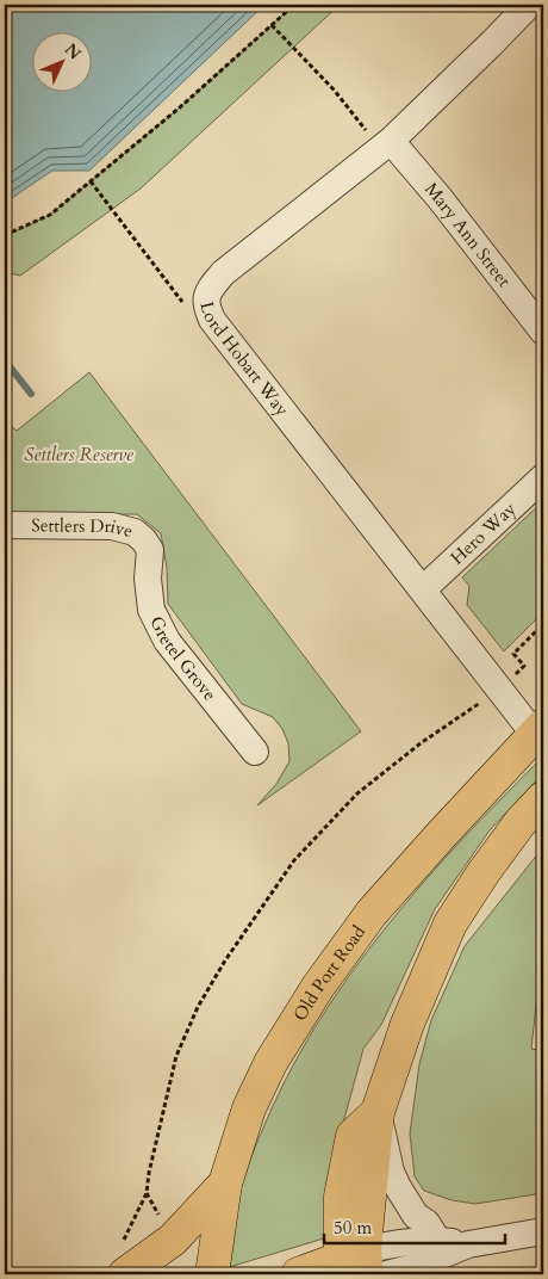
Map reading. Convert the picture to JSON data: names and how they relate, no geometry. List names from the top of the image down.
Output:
{
  "streets": {
    "main road": ["Old Port Road"],
    "street": [
      "Mary Ann Street",
      "Lord Hobart Way",
      "Settlers Drive",
      "Hero Way",
      "Gretel Grove"
    ]
  },
  "crossings": [
    ["Mary Ann Street", "Lord Hobart Way"],
    ["Lord Hobart Way", "Hero Way"],
    ["Lord Hobart Way", "Old Port Road"],
    ["Settlers Drive", "Gretel Grove"]
  ],
  "parks": ["Settlers Reserve"],
  "scale_bar": "50 m",
  "north": "top right"
}
